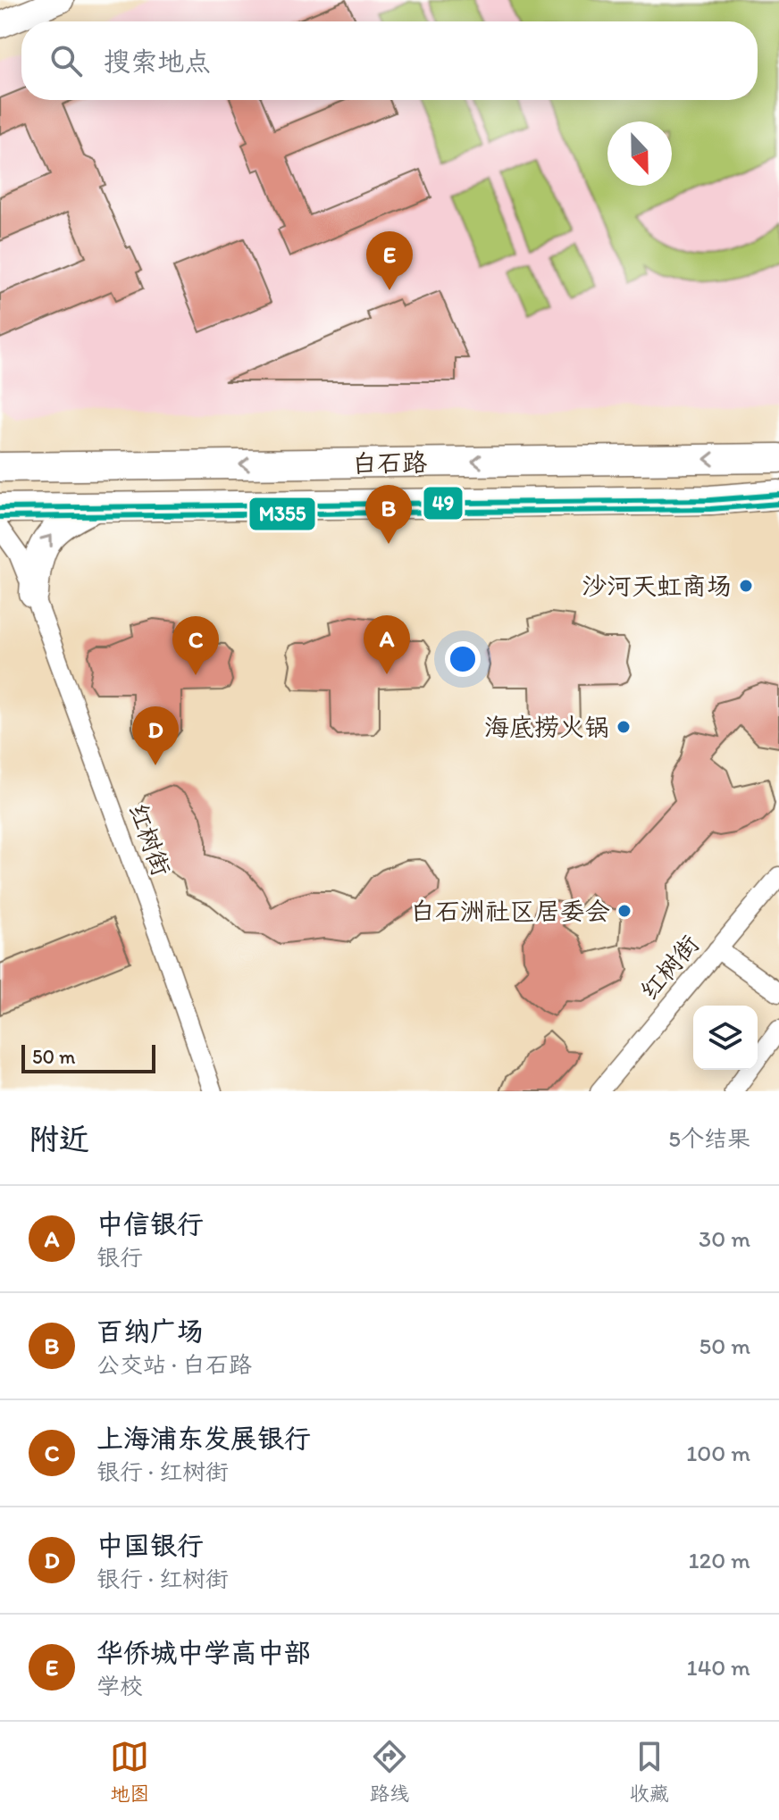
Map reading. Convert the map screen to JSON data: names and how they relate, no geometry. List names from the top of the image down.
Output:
{
  "streets": {
    "main road": ["白石路"],
    "street": ["红树街"]
  },
  "places": ["沙河天虹商场", "海底捞火锅", "白石洲社区居委会"],
  "lines": ["transit line 49", "transit line M355"],
  "scale_bar": "50 m",
  "north": "bottom",
  "page": {
    "search": "搜索地点",
    "pins": [
      "E",
      "B",
      "A",
      "C",
      "D"
    ],
    "scale": "50 m",
    "heading": ["附近", "5个结果"],
    "list": [
      {
        "mark": "A",
        "name": "中信银行",
        "note": "银行",
        "value": "30 m"
      },
      {
        "mark": "B",
        "name": "百纳广场",
        "note": "公交站 · 白石路",
        "value": "50 m"
      },
      {
        "mark": "C",
        "name": "上海浦东发展银行",
        "note": "银行 · 红树街",
        "value": "100 m"
      },
      {
        "mark": "D",
        "name": "中国银行",
        "note": "银行 · 红树街",
        "value": "120 m"
      },
      {
        "mark": "E",
        "name": "华侨城中学高中部",
        "note": "学校",
        "value": "140 m"
      }
    ],
    "nav": ["地图", "路线", "收藏"]
  }
}
